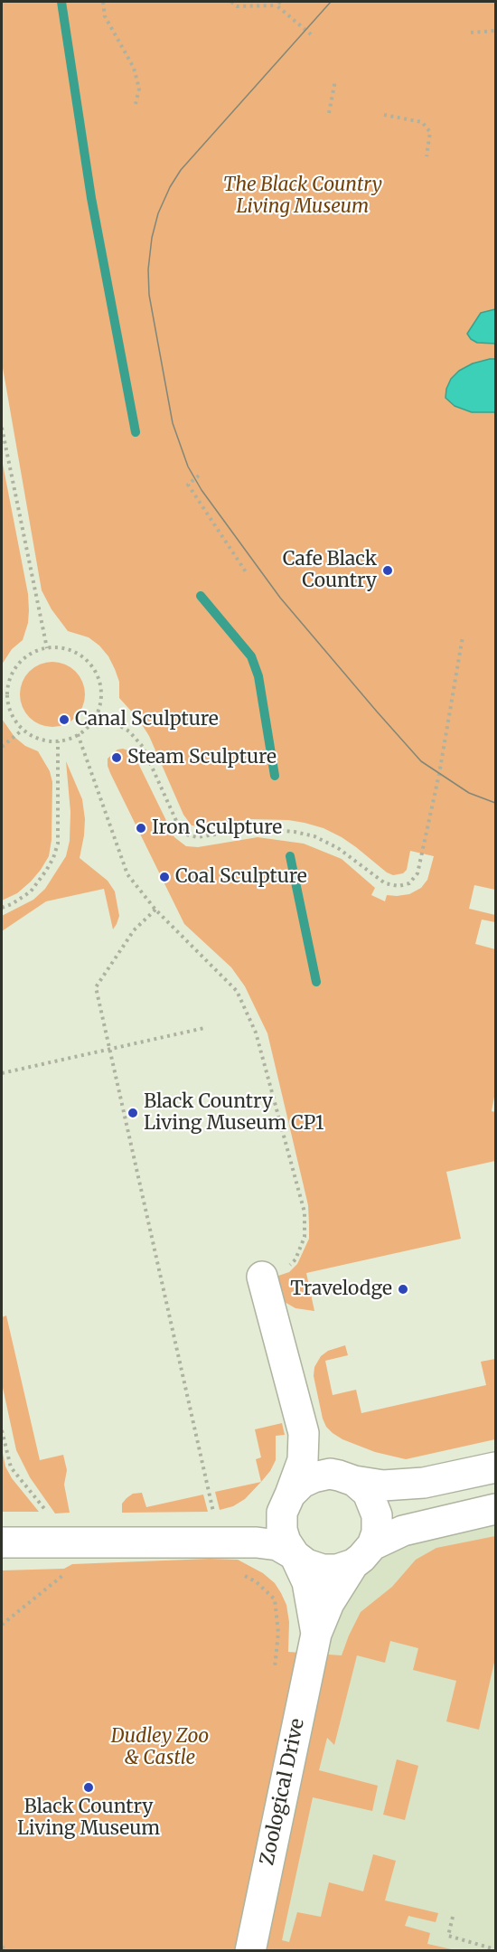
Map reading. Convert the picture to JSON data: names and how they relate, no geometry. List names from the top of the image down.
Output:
{
  "streets": {
    "street": ["Zoological Drive"]
  },
  "parks": ["The Black Country Living Museum", "Dudley Zoo & Castle"],
  "places": [
    "Cafe Black Country",
    "Canal Sculpture",
    "Steam Sculpture",
    "Iron Sculpture",
    "Coal Sculpture",
    "Black Country Living Museum CP1",
    "Travelodge",
    "Black Country Living Museum"
  ]
}
